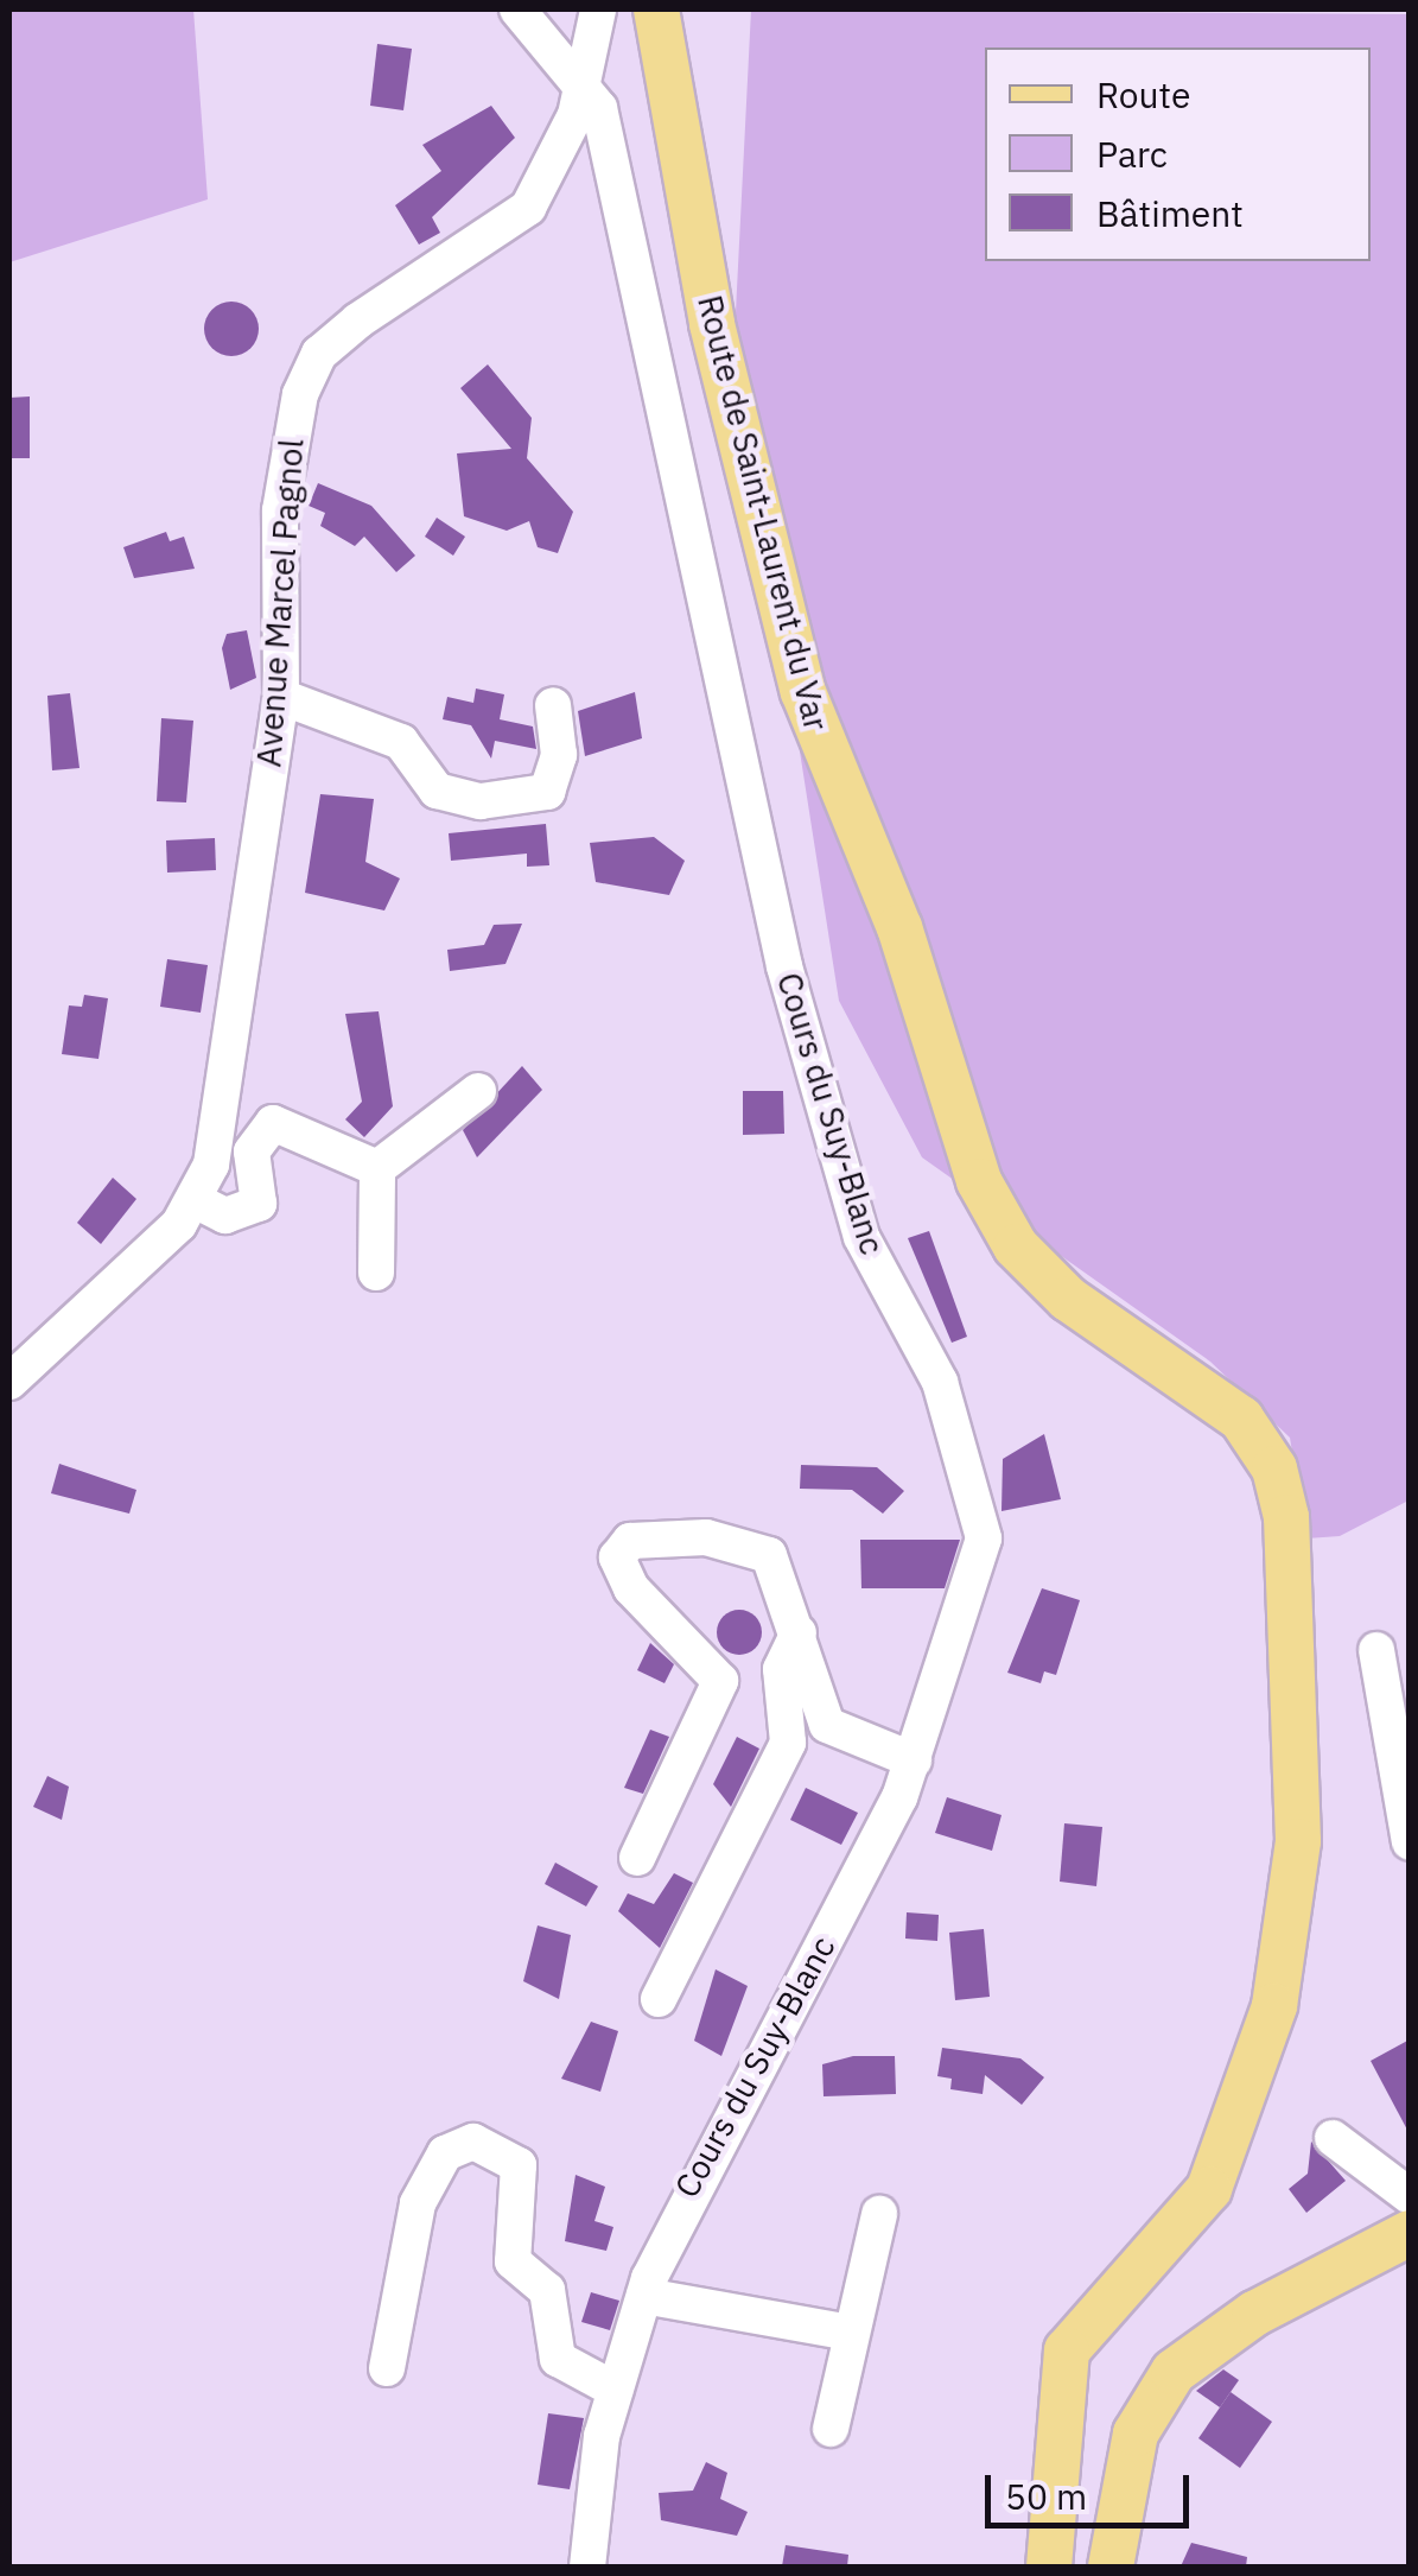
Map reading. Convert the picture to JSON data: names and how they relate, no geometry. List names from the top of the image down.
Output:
{
  "streets": {
    "main road": ["Route de Saint-Laurent du Var"],
    "street": ["Avenue Marcel Pagnol", "Cours du Suy-Blanc"]
  },
  "crossings": [
    ["Avenue Marcel Pagnol", "Cours du Suy-Blanc"]
  ],
  "legend": ["Route", "Parc", "Bâtiment"],
  "scale_bar": "50 m"
}
